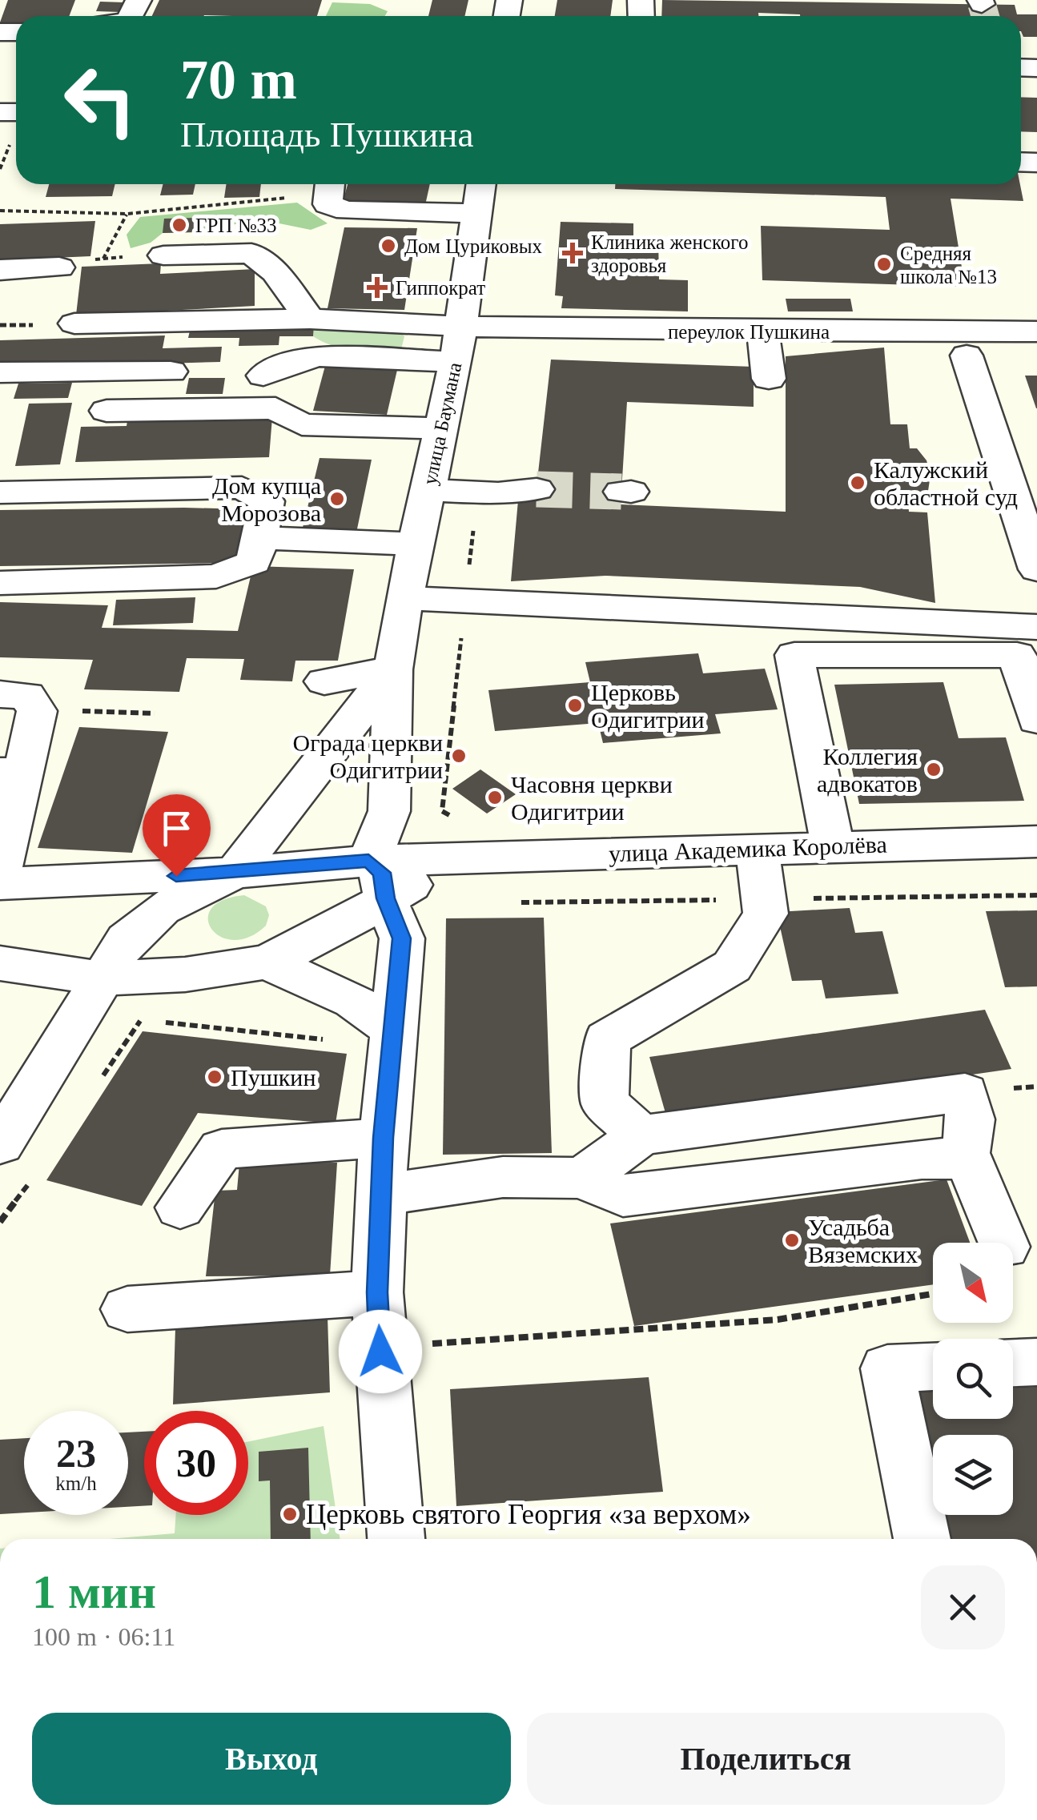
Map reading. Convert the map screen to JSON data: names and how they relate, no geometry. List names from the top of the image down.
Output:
{
  "streets": {
    "street": ["переулок Пушкина", "улица Баумана", "улица Академика Королёва"]
  },
  "crossings": [
    ["переулок Пушкина", "улица Баумана"],
    ["улица Баумана", "улица Академика Королёва"]
  ],
  "places": {
    "other": [
      "ГРП №33",
      "Дом Цуриковых",
      "Средняя школа №13",
      "Калужский областной суд",
      "Дом купца Морозова",
      "Церковь Одигитрии",
      "Ограда церкви Одигитрии",
      "Коллегия адвокатов",
      "Часовня церкви Одигитрии",
      "Пушкин",
      "Усадьба Вяземских",
      "Церковь святого Георгия «за верхом»"
    ],
    "health": ["Клиника женского здоровья", "Гиппократ"]
  },
  "north": "bottom right",
  "page": {
    "turn": ["70 m", "Площадь Пушкина"],
    "speed": "23 km/h",
    "limit": "30",
    "heading": ["1 мин", "100 m · 06:11"],
    "buttons": ["Выход", "Поделиться"]
  }
}
